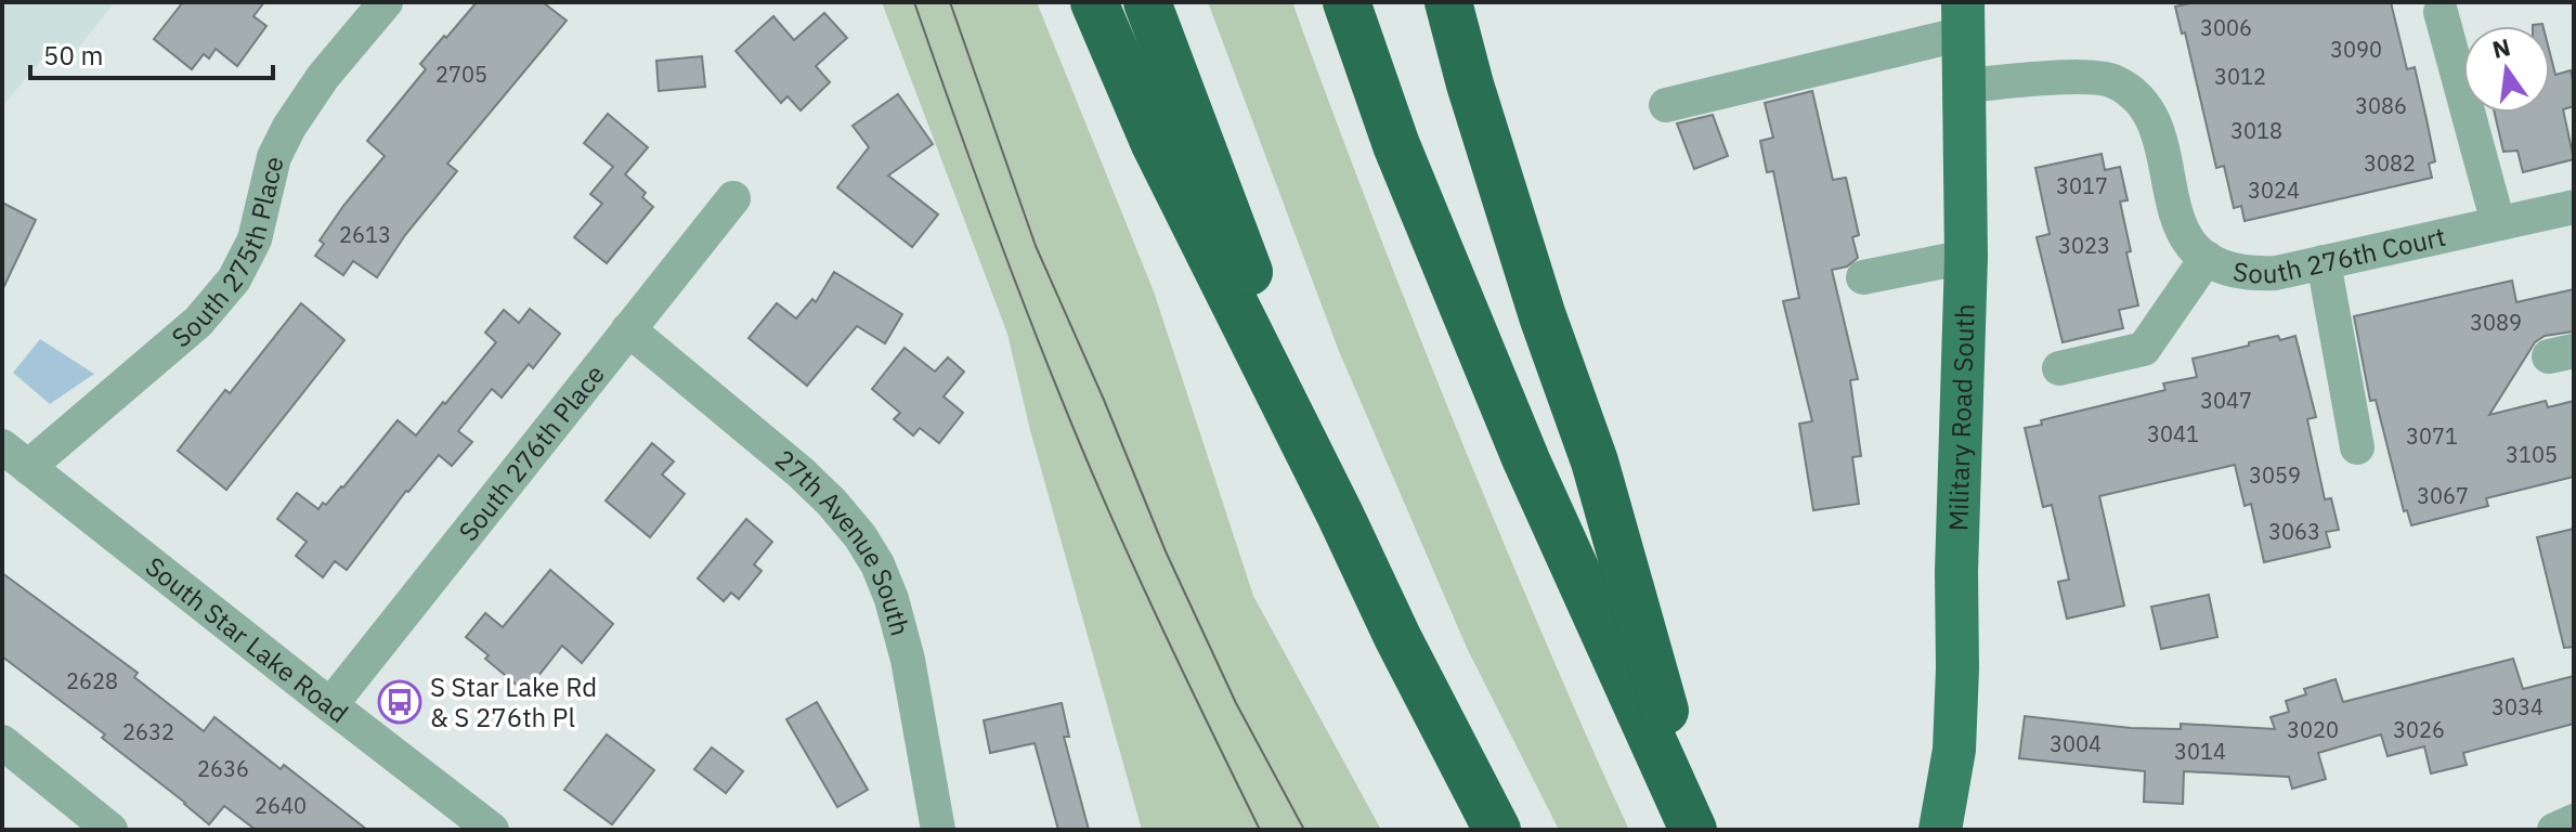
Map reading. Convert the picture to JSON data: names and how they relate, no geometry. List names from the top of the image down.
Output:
{
  "streets": {
    "main road": ["Military Road South"],
    "street": [
      "South 275th Place",
      "South 276th Court",
      "South 276th Place",
      "27th Avenue South",
      "South Star Lake Road"
    ]
  },
  "crossings": [
    ["South 275th Place", "South Star Lake Road"],
    ["South 276th Court", "Military Road South"],
    ["South 276th Place", "27th Avenue South"],
    ["South 276th Place", "South Star Lake Road"]
  ],
  "places": {
    "bus stop": ["S Star Lake Rd & S 276th Pl"]
  },
  "house_numbers": [
    "3006",
    "3090",
    "2705",
    "3012",
    "3086",
    "3018",
    "3082",
    "3017",
    "3024",
    "2613",
    "3023",
    "3089",
    "3047",
    "3041",
    "3071",
    "3105",
    "3059",
    "3067",
    "3063",
    "2628",
    "3034",
    "3020",
    "3026",
    "2632",
    "3004",
    "3014",
    "2636",
    "2640"
  ],
  "scale_bar": "50 m",
  "north": "top"
}
